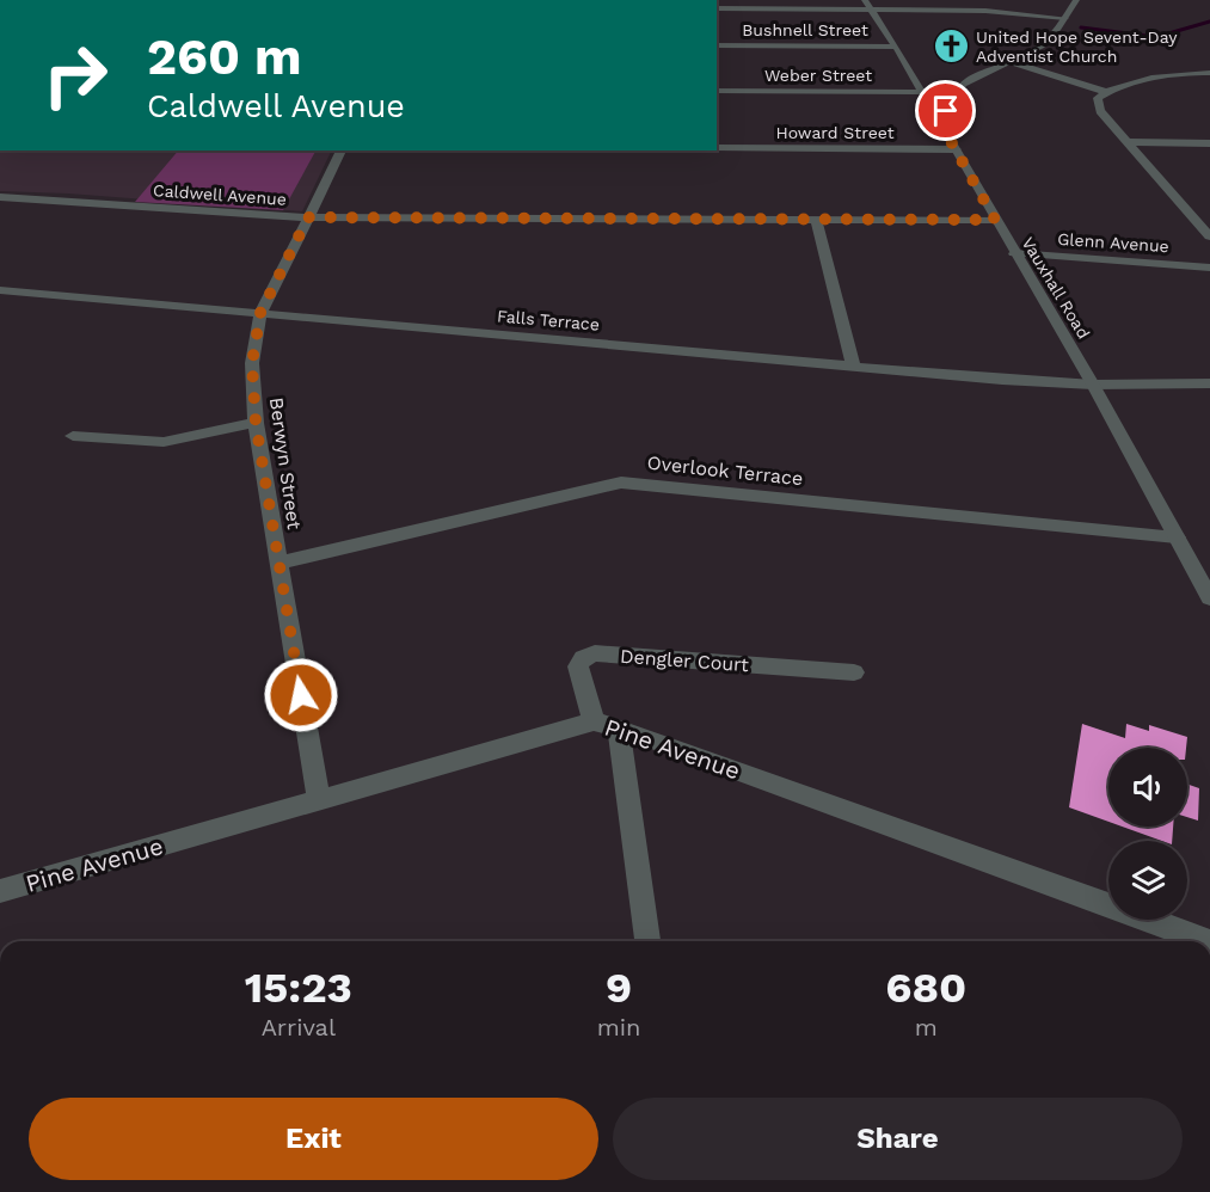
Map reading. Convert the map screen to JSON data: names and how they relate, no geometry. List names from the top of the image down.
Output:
{
  "streets": {
    "street": [
      "Bushnell Street",
      "Weber Street",
      "Howard Street",
      "Caldwell Avenue",
      "Glenn Avenue",
      "Vauxhall Road",
      "Falls Terrace",
      "Berwyn Street",
      "Overlook Terrace",
      "Dengler Court",
      "Pine Avenue"
    ]
  },
  "crossings": [
    ["Bushnell Street", "Vauxhall Road"],
    ["Weber Street", "Vauxhall Road"],
    ["Howard Street", "Vauxhall Road"],
    ["Caldwell Avenue", "Vauxhall Road"],
    ["Caldwell Avenue", "Berwyn Street"],
    ["Glenn Avenue", "Vauxhall Road"],
    ["Vauxhall Road", "Falls Terrace"],
    ["Vauxhall Road", "Overlook Terrace"],
    ["Falls Terrace", "Berwyn Street"],
    ["Berwyn Street", "Overlook Terrace"],
    ["Berwyn Street", "Pine Avenue"],
    ["Dengler Court", "Pine Avenue"]
  ],
  "places": {
    "church": ["United Hope Sevent-Day Adventist Church"]
  },
  "page": {
    "turn": ["260 m", "Caldwell Avenue"],
    "eta": [
      "15:23",
      "Arrival",
      "9",
      "min",
      "680",
      "m"
    ],
    "buttons": ["Exit", "Share"]
  }
}
